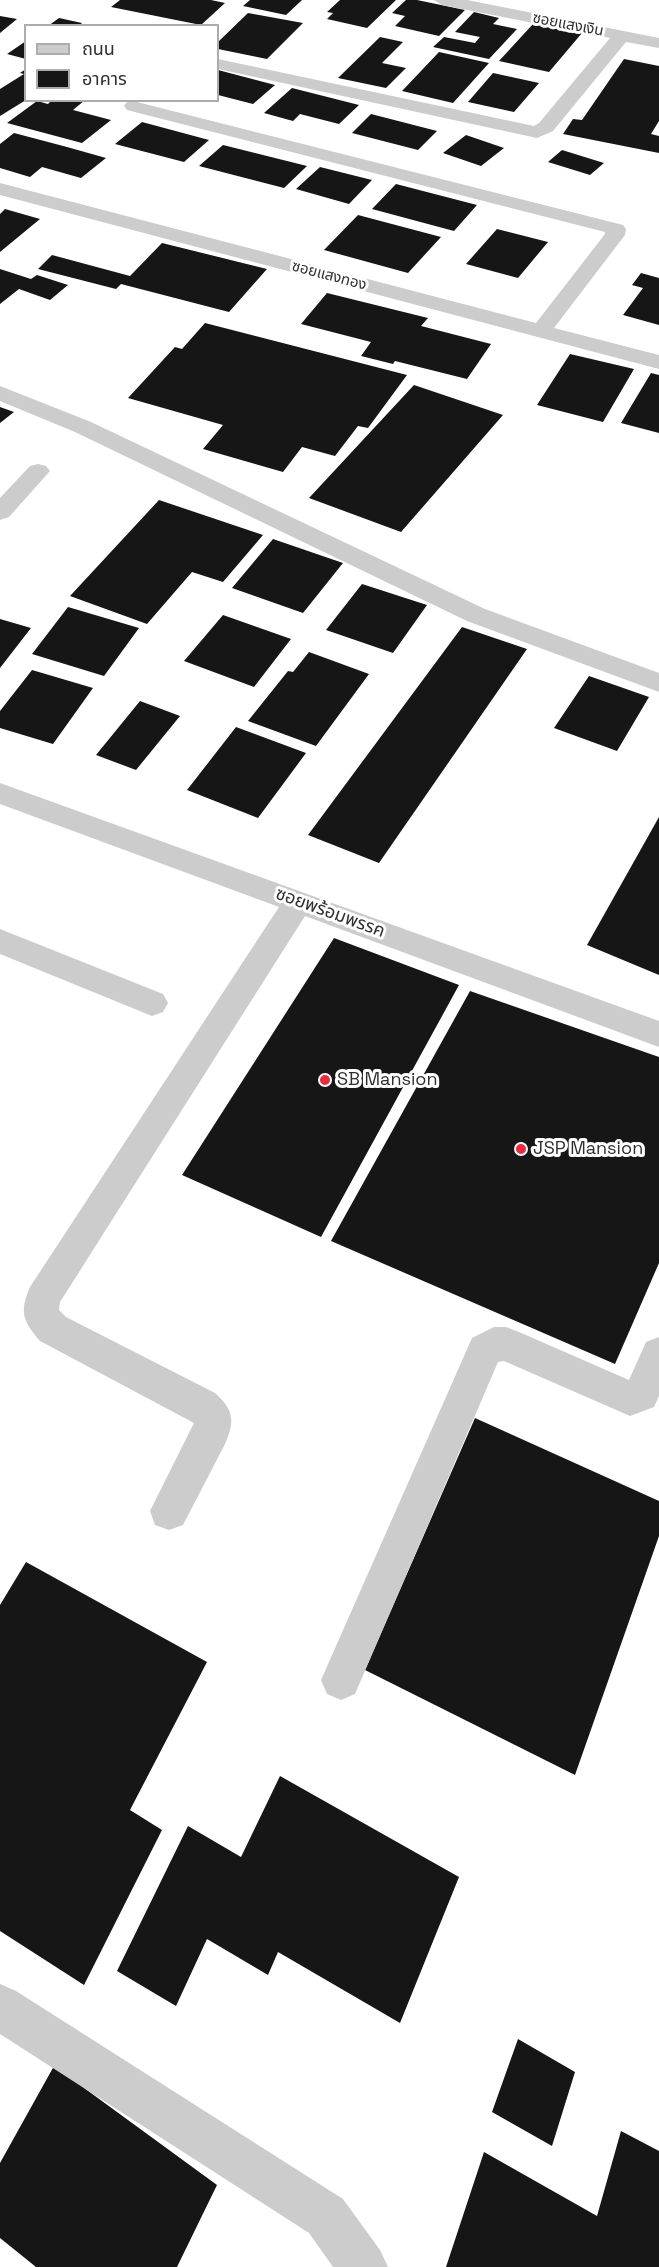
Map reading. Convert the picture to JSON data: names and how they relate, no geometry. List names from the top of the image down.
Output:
{
  "streets": {
    "street": ["ซอยแสงเงิน", "ซอยแสงทอง", "ซอยพร้อมพรรค"]
  },
  "places": ["SB Mansion", "JSP Mansion"],
  "legend": ["ถนน", "อาคาร"]
}
